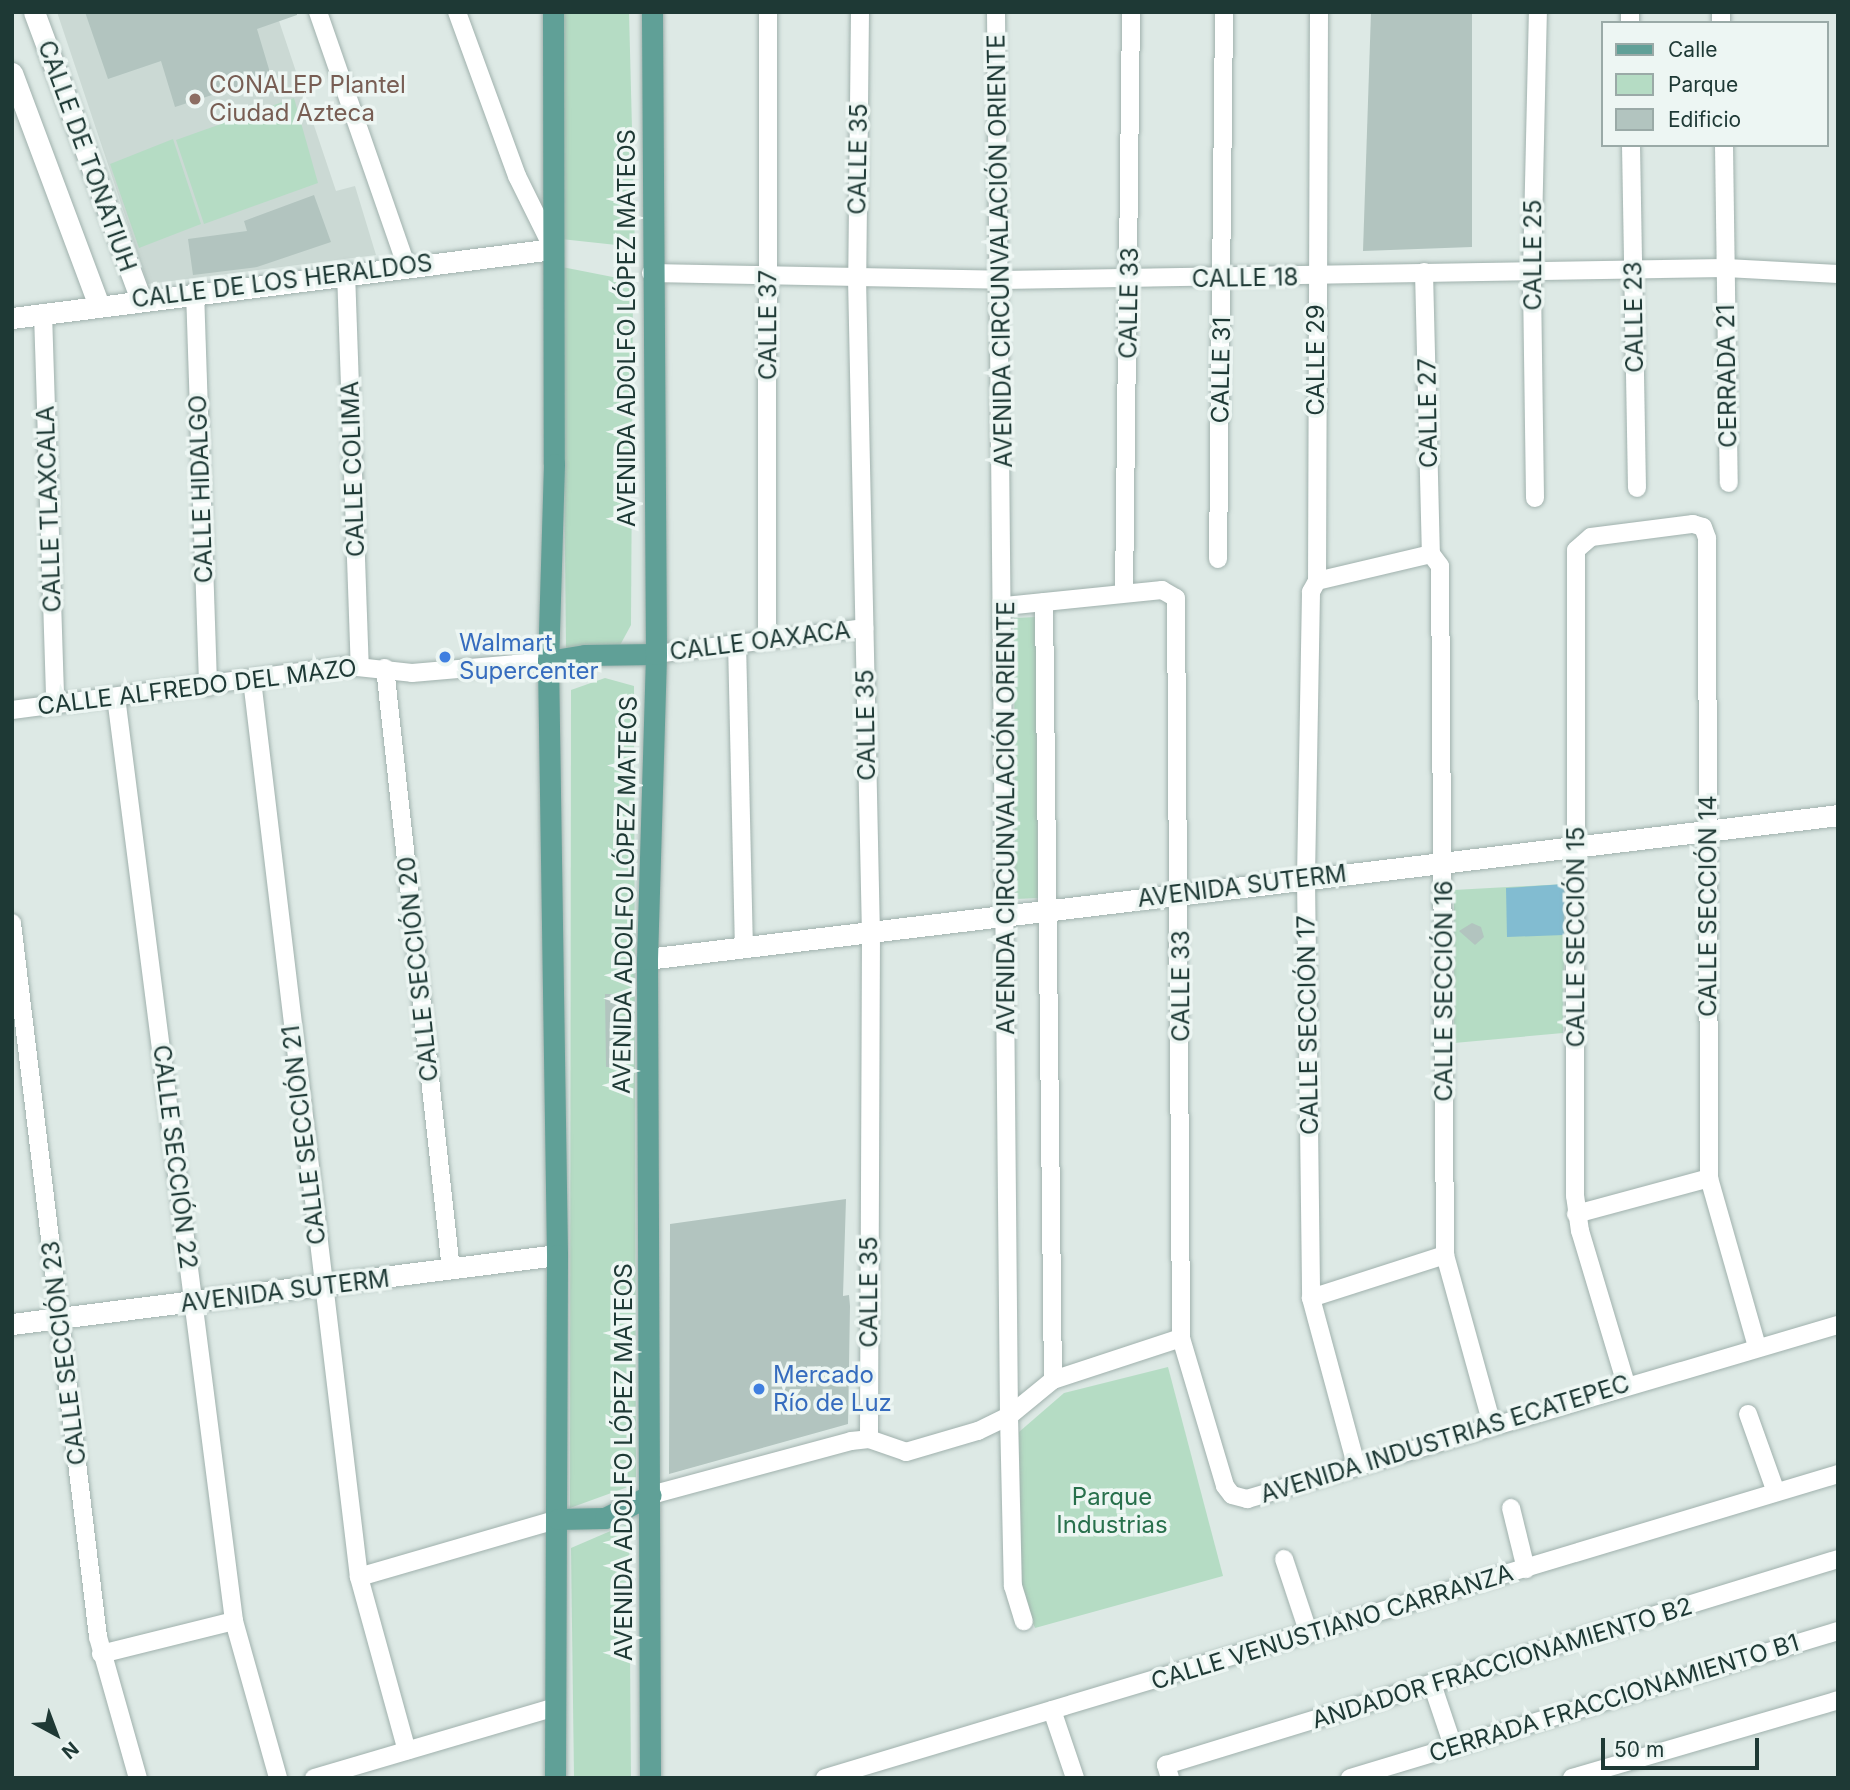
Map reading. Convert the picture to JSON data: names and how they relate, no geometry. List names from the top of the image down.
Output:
{
  "streets": {
    "main road": ["AVENIDA ADOLFO LÓPEZ MATEOS"],
    "street": [
      "CALLE DE TONATIUH",
      "CALLE 35",
      "AVENIDA CIRCUNVALACIÓN ORIENTE",
      "CALLE 25",
      "CALLE 18",
      "CALLE DE LOS HERALDOS",
      "CALLE 33",
      "CALLE 23",
      "CALLE 37",
      "CALLE 29",
      "CALLE 31",
      "CERRADA 21",
      "CALLE 27",
      "CALLE COLIMA",
      "CALLE HIDALGO",
      "CALLE TLAXCALA",
      "CALLE OAXACA",
      "CALLE ALFREDO DEL MAZO",
      "AVENIDA SUTERM",
      "CALLE SECCIÓN 14",
      "CALLE SECCIÓN 15",
      "CALLE SECCIÓN 20",
      "CALLE SECCIÓN 16",
      "CALLE SECCIÓN 17",
      "CALLE SECCIÓN 21",
      "CALLE SECCIÓN 22",
      "CALLE SECCIÓN 23",
      "AVENIDA INDUSTRIAS ECATEPEC",
      "CALLE VENUSTIANO CARRANZA",
      "ANDADOR FRACCIONAMIENTO B2",
      "CERRADA FRACCIONAMIENTO B1"
    ]
  },
  "crossings": [
    ["CALLE DE TONATIUH", "CALLE DE LOS HERALDOS"],
    ["CALLE 35", "CALLE 18"],
    ["CALLE 35", "CALLE OAXACA"],
    ["CALLE 35", "AVENIDA SUTERM"],
    ["AVENIDA CIRCUNVALACIÓN ORIENTE", "CALLE 18"],
    ["AVENIDA CIRCUNVALACIÓN ORIENTE", "AVENIDA SUTERM"],
    ["CALLE 25", "CALLE 18"],
    ["CALLE 18", "CALLE 33"],
    ["CALLE 18", "CALLE 23"],
    ["CALLE 18", "CALLE 37"],
    ["CALLE 18", "AVENIDA ADOLFO LÓPEZ MATEOS"],
    ["CALLE 18", "CALLE 29"],
    ["CALLE 18", "CALLE 31"],
    ["CALLE 18", "CERRADA 21"],
    ["CALLE 18", "CALLE 27"],
    ["CALLE DE LOS HERALDOS", "CALLE COLIMA"],
    ["CALLE DE LOS HERALDOS", "CALLE HIDALGO"],
    ["CALLE DE LOS HERALDOS", "CALLE TLAXCALA"],
    ["CALLE 33", "AVENIDA SUTERM"],
    ["CALLE 33", "AVENIDA INDUSTRIAS ECATEPEC"],
    ["CALLE 37", "CALLE OAXACA"],
    ["AVENIDA ADOLFO LÓPEZ MATEOS", "CALLE OAXACA"],
    ["AVENIDA ADOLFO LÓPEZ MATEOS", "AVENIDA SUTERM"],
    ["CALLE 29", "CALLE SECCIÓN 17"],
    ["CALLE 27", "CALLE SECCIÓN 16"],
    ["CALLE COLIMA", "CALLE ALFREDO DEL MAZO"],
    ["CALLE HIDALGO", "CALLE ALFREDO DEL MAZO"],
    ["CALLE TLAXCALA", "CALLE ALFREDO DEL MAZO"],
    ["CALLE ALFREDO DEL MAZO", "CALLE SECCIÓN 20"],
    ["CALLE ALFREDO DEL MAZO", "CALLE SECCIÓN 21"],
    ["CALLE ALFREDO DEL MAZO", "CALLE SECCIÓN 22"],
    ["AVENIDA SUTERM", "CALLE SECCIÓN 14"],
    ["AVENIDA SUTERM", "CALLE SECCIÓN 15"],
    ["AVENIDA SUTERM", "CALLE SECCIÓN 20"],
    ["AVENIDA SUTERM", "CALLE SECCIÓN 16"],
    ["AVENIDA SUTERM", "CALLE SECCIÓN 17"],
    ["AVENIDA SUTERM", "CALLE SECCIÓN 21"],
    ["AVENIDA SUTERM", "CALLE SECCIÓN 22"],
    ["AVENIDA SUTERM", "CALLE SECCIÓN 23"],
    ["CALLE SECCIÓN 14", "CALLE SECCIÓN 15"],
    ["CALLE SECCIÓN 14", "AVENIDA INDUSTRIAS ECATEPEC"],
    ["CALLE SECCIÓN 15", "AVENIDA INDUSTRIAS ECATEPEC"],
    ["CALLE SECCIÓN 16", "AVENIDA INDUSTRIAS ECATEPEC"],
    ["CALLE SECCIÓN 17", "AVENIDA INDUSTRIAS ECATEPEC"]
  ],
  "parks": ["Parque Industrias"],
  "places": ["CONALEP Plantel Ciudad Azteca", "Walmart Supercenter", "Mercado Río de Luz"],
  "legend": ["Calle", "Parque", "Edificio"],
  "scale_bar": "50 m",
  "north": "bottom right"
}
